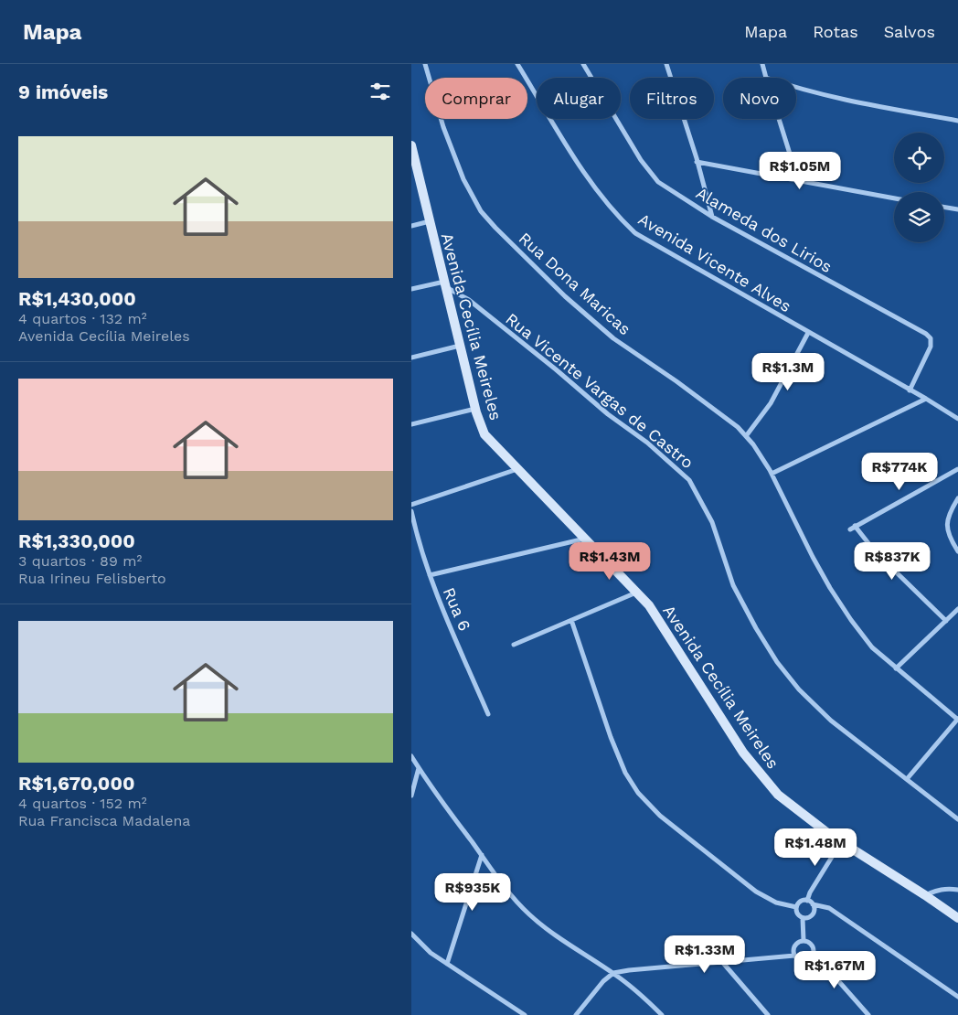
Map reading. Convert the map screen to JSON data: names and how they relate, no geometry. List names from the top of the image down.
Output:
{
  "streets": {
    "street": [
      "Alameda dos Lirios",
      "Avenida Vicente Alves",
      "Rua Dona Maricas",
      "Avenida Cecília Meireles",
      "Rua Vicente Vargas de Castro",
      "Rua 6"
    ]
  },
  "crossings": [
    ["Alameda dos Lirios", "Avenida Vicente Alves"],
    ["Avenida Cecília Meireles", "Rua Vicente Vargas de Castro"]
  ],
  "page": {
    "header": "Mapa",
    "nav": ["Mapa", "Rotas", "Salvos"],
    "heading": "9 imóveis",
    "chip": [
      "Comprar",
      "Alugar",
      "Filtros",
      "Novo"
    ],
    "list": [
      {
        "name": "R$1,430,000",
        "note": "4 quartos · 132 m² · Avenida Cecília Meireles"
      },
      {
        "name": "R$1,330,000",
        "note": "3 quartos · 89 m² · Rua Irineu Felisberto"
      },
      {
        "name": "R$1,670,000",
        "note": "4 quartos · 152 m² · Rua Francisca Madalena"
      }
    ],
    "price": [
      "R$1.05M",
      "R$1.3M",
      "R$774K",
      "R$1.43M",
      "R$837K",
      "R$1.48M",
      "R$935K",
      "R$1.33M",
      "R$1.67M"
    ]
  }
}
